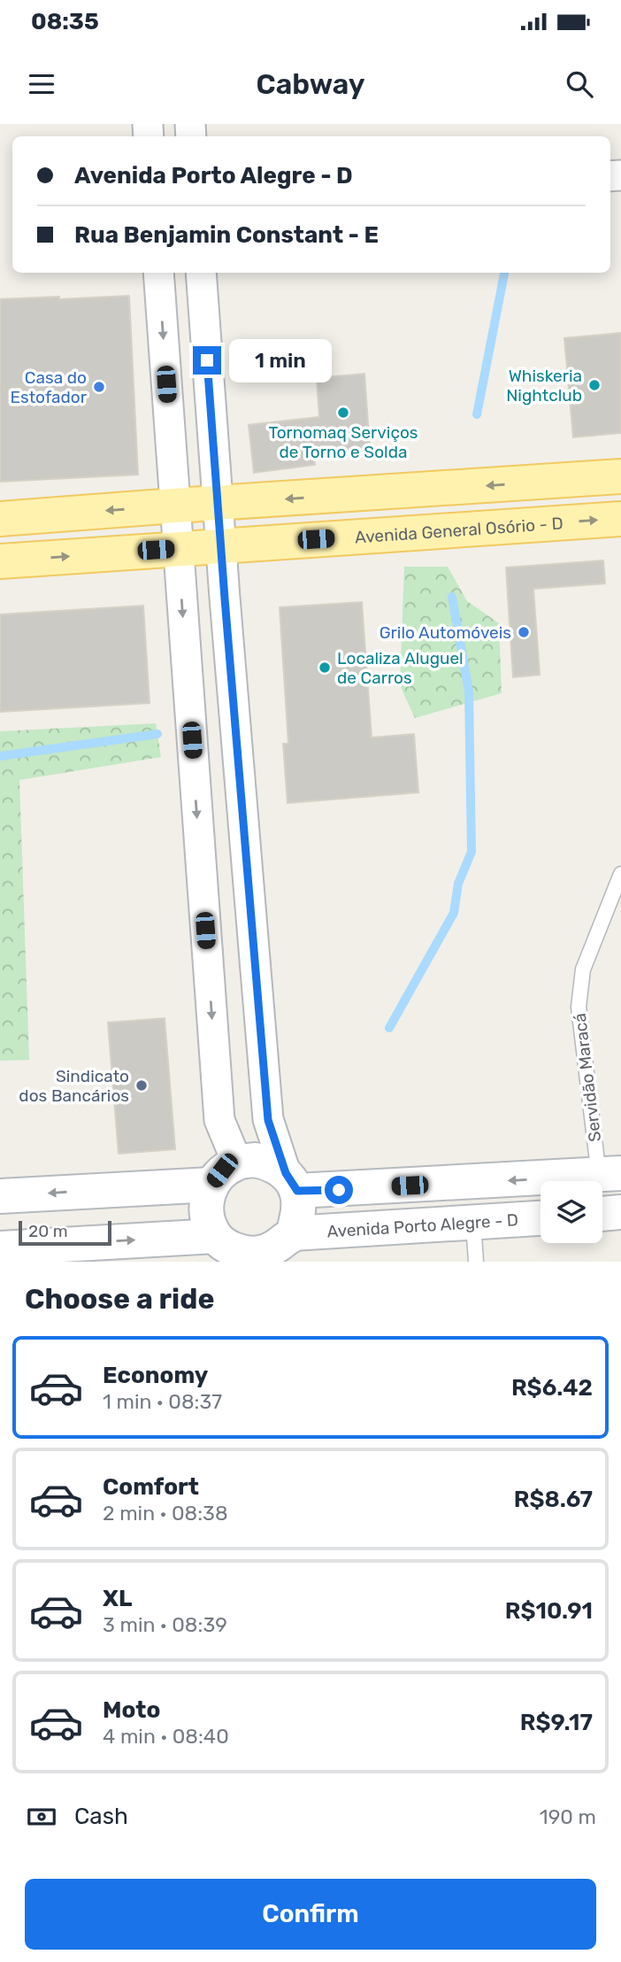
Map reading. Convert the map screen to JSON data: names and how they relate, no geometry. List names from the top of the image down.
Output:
{
  "streets": {
    "main road": ["Avenida General Osório - D"],
    "street": ["Avenida Porto Alegre - D"],
    "lane": ["Servidão Maracá"]
  },
  "places": [
    "Whiskeria Nightclub",
    "Casa do Estofador",
    "Tornomaq Serviços de Torno e Solda",
    "Grilo Automóveis",
    "Localiza Aluguel de Carros",
    "Sindicato dos Bancários"
  ],
  "scale_bar": "20 m",
  "page": {
    "status": "08:35",
    "header": "Cabway",
    "banner": ["Avenida Porto Alegre - D", "Rua Benjamin Constant - E"],
    "bubble": "1 min",
    "scale": "20 m",
    "heading": "Choose a ride",
    "list": [
      {
        "name": "Economy",
        "note": "1 min · 08:37",
        "value": "R$6.42"
      },
      {
        "name": "Comfort",
        "note": "2 min · 08:38",
        "value": "R$8.67"
      },
      {
        "name": "XL",
        "note": "3 min · 08:39",
        "value": "R$10.91"
      },
      {
        "name": "Moto",
        "note": "4 min · 08:40",
        "value": "R$9.17"
      }
    ],
    "pay": ["Cash", "190 m"],
    "buttons": "Confirm"
  }
}
